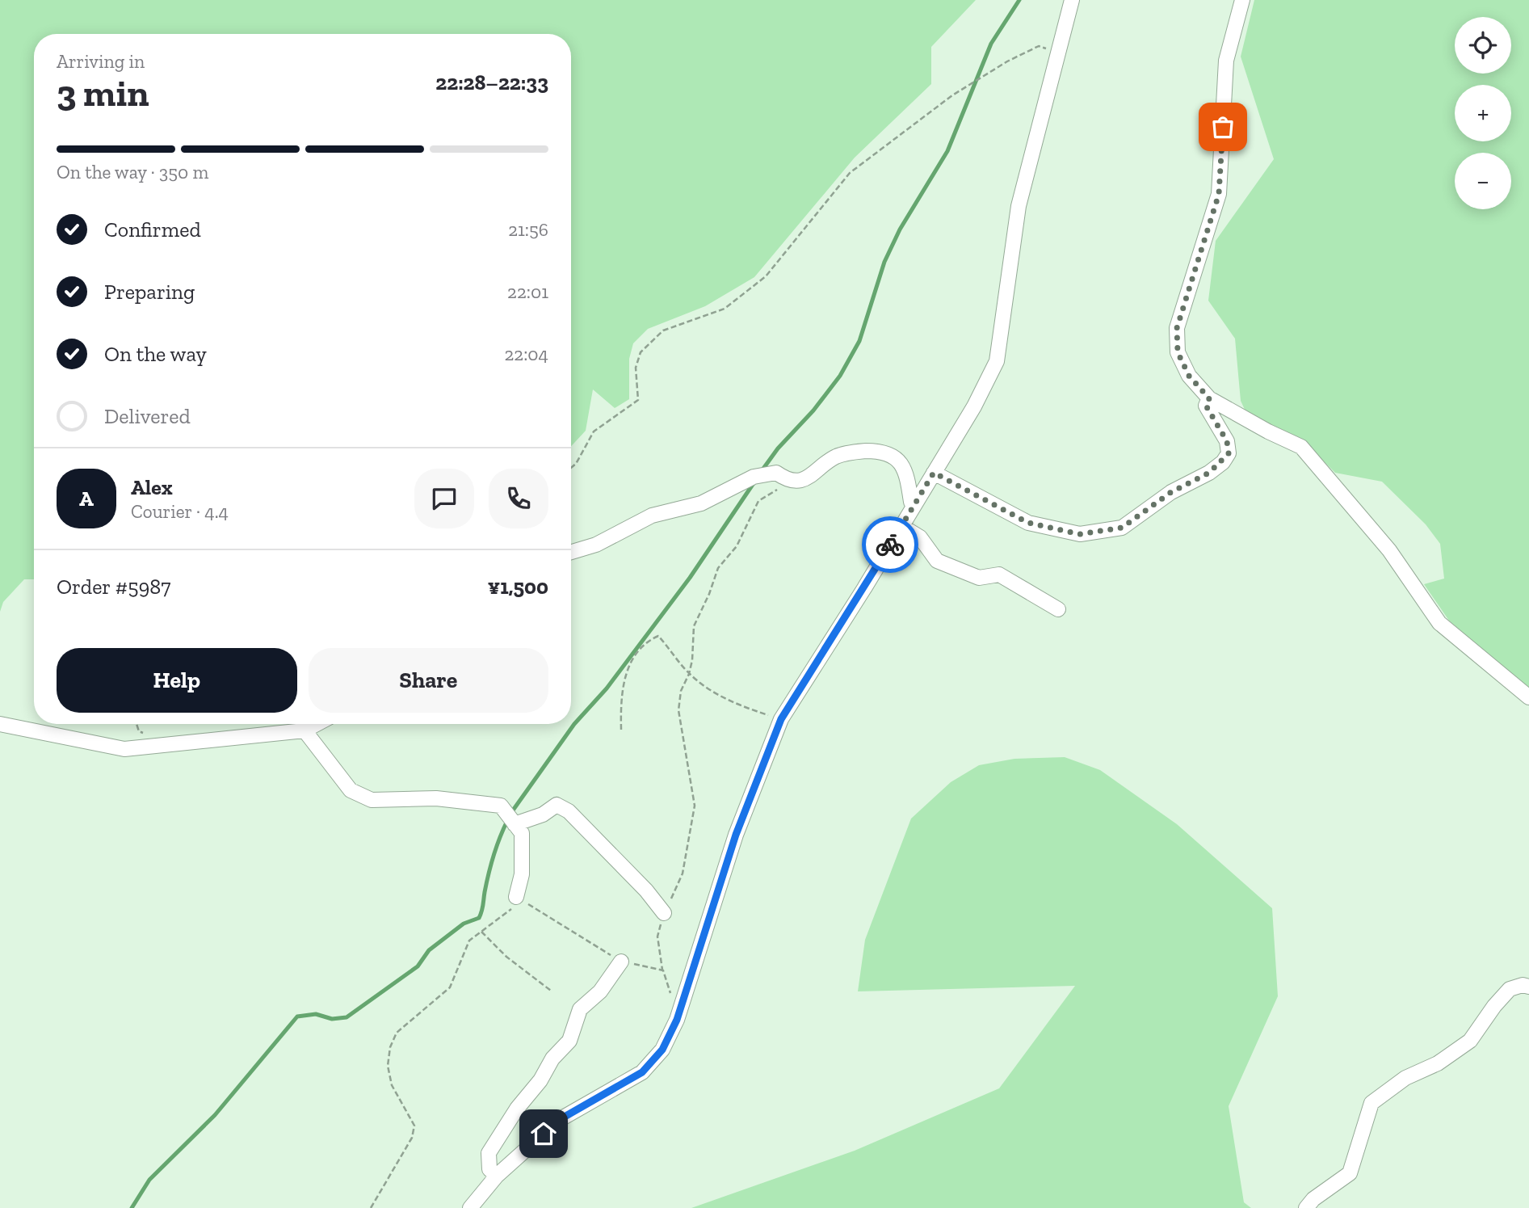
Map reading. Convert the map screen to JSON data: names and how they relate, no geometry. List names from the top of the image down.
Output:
{
  "page": {
    "map_buttons": ["+", "−"],
    "heading": ["3 min", "Arriving in", "22:28–22:33"],
    "panel": [
      "Alex",
      "Courier · 4.4",
      "Order #5987",
      "¥1,500"
    ],
    "bar": "On the way · 350 m",
    "list": [
      ["Confirmed", "21:56"],
      ["Preparing", "22:01"],
      ["On the way", "22:04"],
      "Delivered"
    ],
    "round": "A",
    "buttons": ["Help", "Share"]
  }
}
